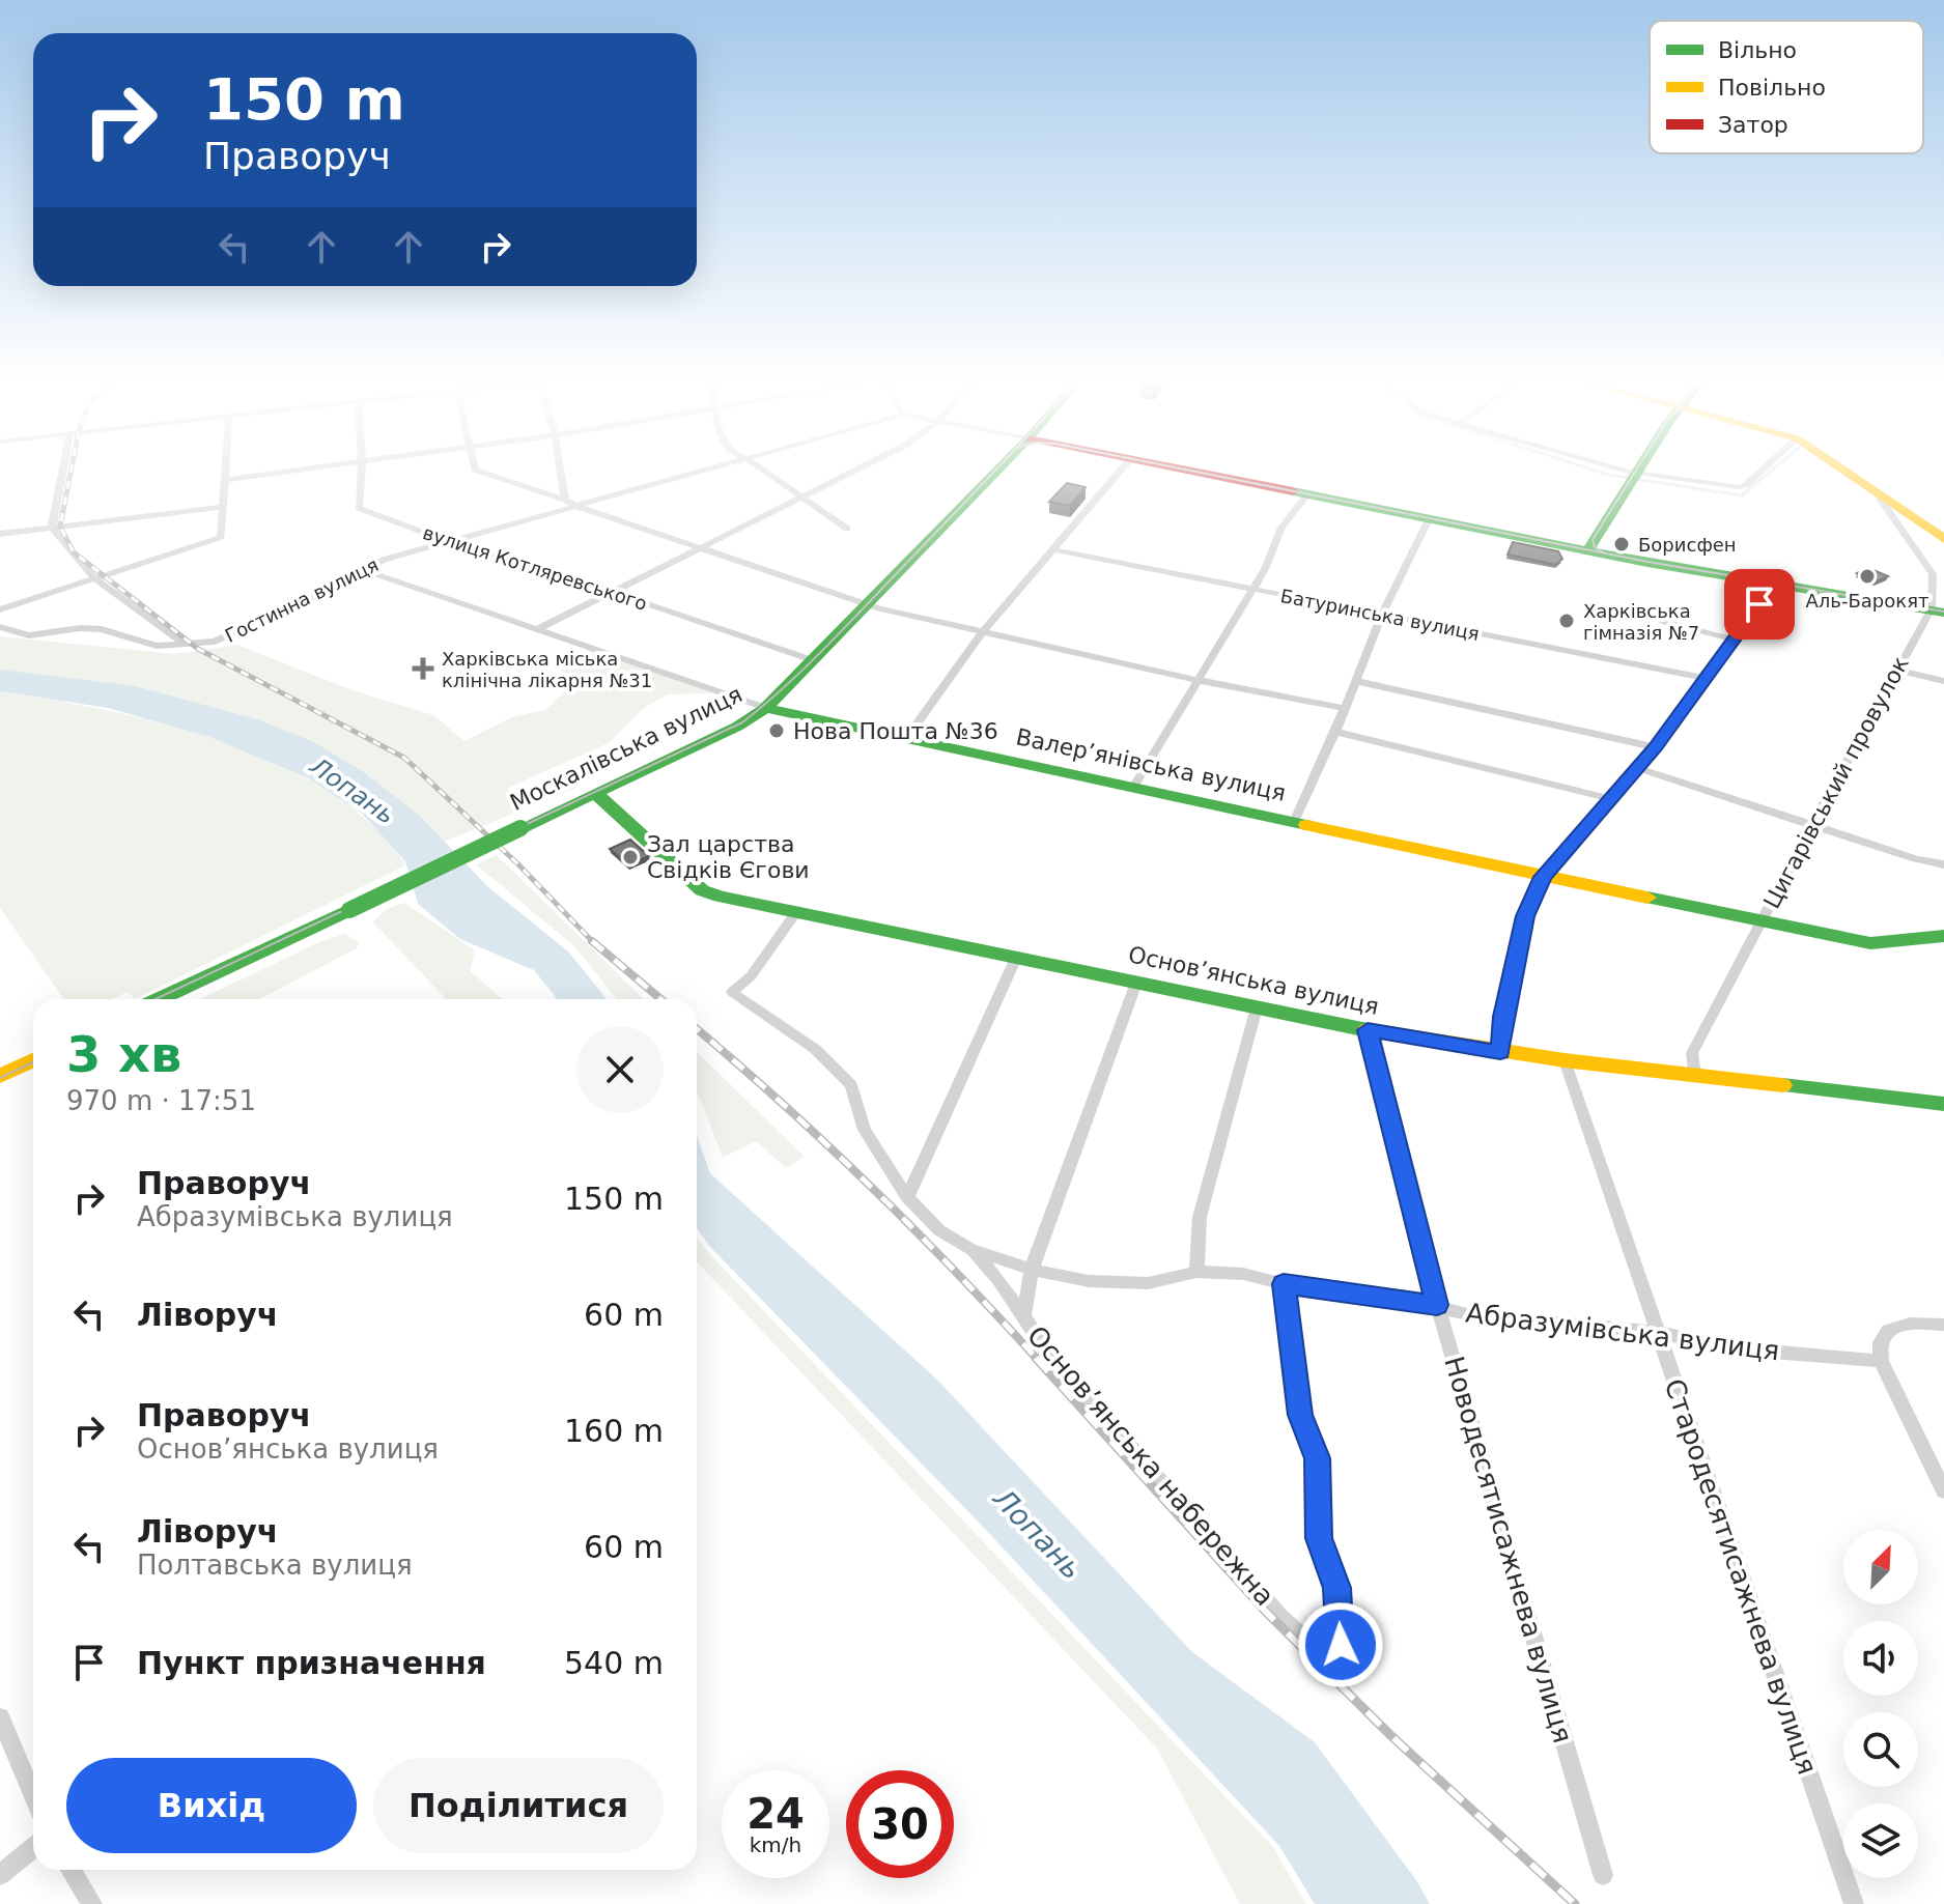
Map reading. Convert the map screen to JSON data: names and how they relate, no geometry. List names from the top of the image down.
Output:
{
  "streets": {
    "street": [
      "вулиця Котляревського",
      "Гостинна вулиця",
      "Батуринська вулиця",
      "Москалівська вулиця",
      "Валер’янівська вулиця",
      "Цигарівський провулок",
      "Основ’янська вулиця",
      "Абразумівська вулиця",
      "Основ’янська набережна",
      "Новодесятисажнева вулиця",
      "Стародесятисажнева вулиця"
    ]
  },
  "crossings": [
    ["вулиця Котляревського", "Гостинна вулиця"],
    ["вулиця Котляревського", "Москалівська вулиця"],
    ["Гостинна вулиця", "Валер’янівська вулиця"],
    ["Москалівська вулиця", "Валер’янівська вулиця"],
    ["Москалівська вулиця", "Основ’янська вулиця"],
    ["Валер’янівська вулиця", "Цигарівський провулок"],
    ["Цигарівський провулок", "Основ’янська вулиця"],
    ["Основ’янська вулиця", "Новодесятисажнева вулиця"],
    ["Основ’янська вулиця", "Стародесятисажнева вулиця"],
    ["Абразумівська вулиця", "Основ’янська набережна"],
    ["Абразумівська вулиця", "Новодесятисажнева вулиця"],
    ["Абразумівська вулиця", "Стародесятисажнева вулиця"]
  ],
  "water": ["Лопань"],
  "places": {
    "other": [
      "Борисфен",
      "Аль-Барокят",
      "Харківська гімназія №7",
      "Нова Пошта №36",
      "Зал царства Свідків Єгови"
    ],
    "health": ["Харківська міська клінічна лікарня №31"]
  },
  "legend": ["Вільно", "Повільно", "Затор"],
  "north": "top right",
  "page": {
    "turn": ["150 m", "Праворуч"],
    "heading": ["3 хв", "970 m · 17:51"],
    "list": [
      {
        "name": "Праворуч",
        "note": "Абразумівська вулиця",
        "value": "150 m"
      },
      {
        "name": "Ліворуч",
        "value": "60 m"
      },
      {
        "name": "Праворуч",
        "note": "Основ’янська вулиця",
        "value": "160 m"
      },
      {
        "name": "Ліворуч",
        "note": "Полтавська вулиця",
        "value": "60 m"
      },
      {
        "name": "Пункт призначення",
        "value": "540 m"
      }
    ],
    "buttons": ["Вихід", "Поділитися"],
    "speed": "24 km/h",
    "limit": "30"
  }
}
